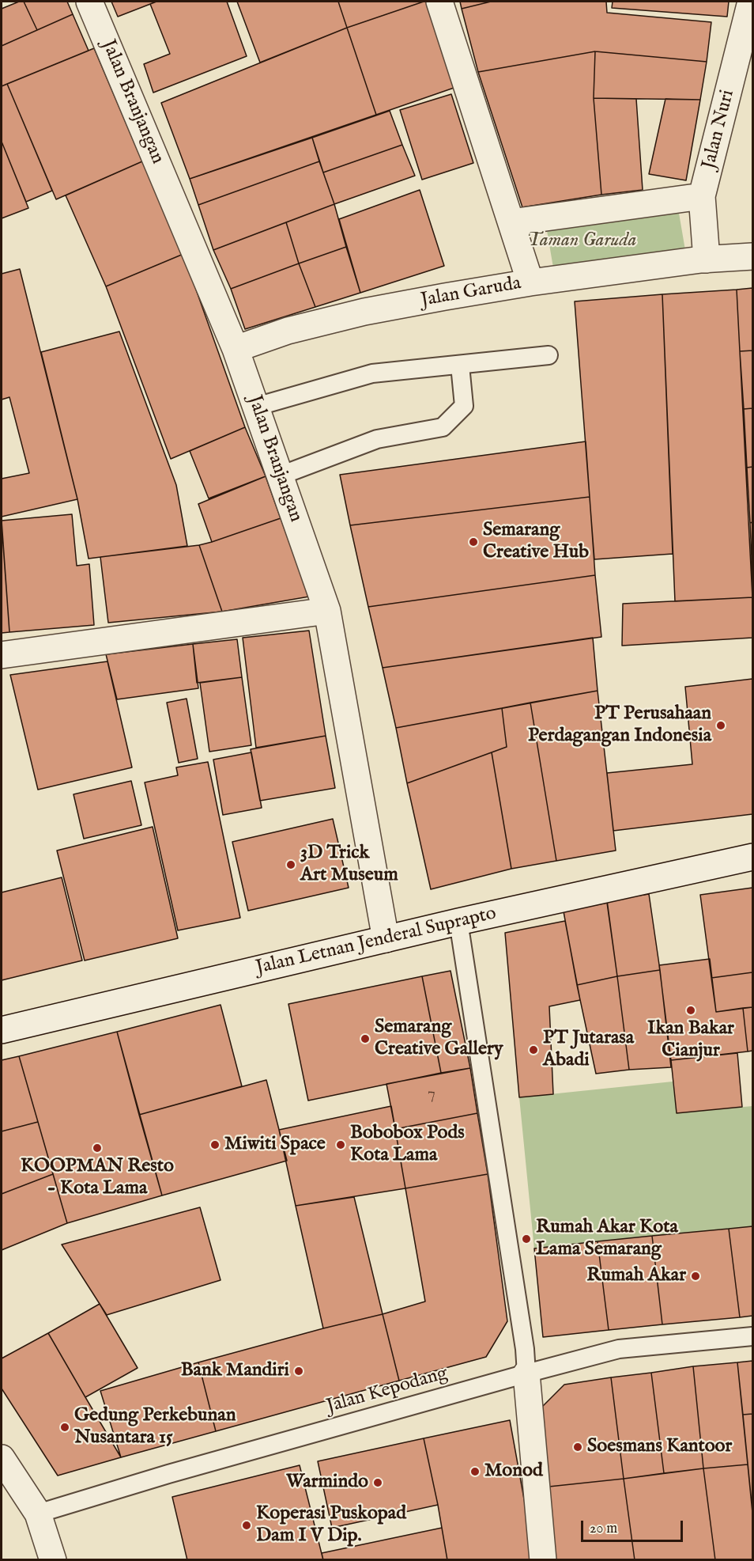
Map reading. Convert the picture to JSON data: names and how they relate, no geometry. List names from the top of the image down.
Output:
{
  "streets": {
    "street": [
      "Jalan Branjangan",
      "Jalan Nuri",
      "Jalan Garuda",
      "Jalan Letnan Jenderal Suprapto"
    ],
    "lane": ["Jalan Kepodang"]
  },
  "crossings": [
    ["Jalan Branjangan", "Jalan Garuda"],
    ["Jalan Branjangan", "Jalan Letnan Jenderal Suprapto"]
  ],
  "parks": ["Taman Garuda"],
  "places": [
    "Semarang Creative Hub",
    "PT Perusahaan Perdagangan Indonesia",
    "3D Trick Art Museum",
    "Ikan Bakar Cianjur",
    "Semarang Creative Gallery",
    "PT Jutarasa Abadi",
    "Miwiti Space",
    "Bobobox Pods Kota Lama",
    "KOOPMAN Resto - Kota Lama",
    "Rumah Akar Kota Lama Semarang",
    "Rumah Akar",
    "Bank Mandiri",
    "Gedung Perkebunan Nusantara 15",
    "Soesmans Kantoor",
    "Monod",
    "Warmindo",
    "Koperasi Puskopad Dam I V Dip."
  ],
  "house_numbers": ["7"],
  "scale_bar": "20 m"
}
